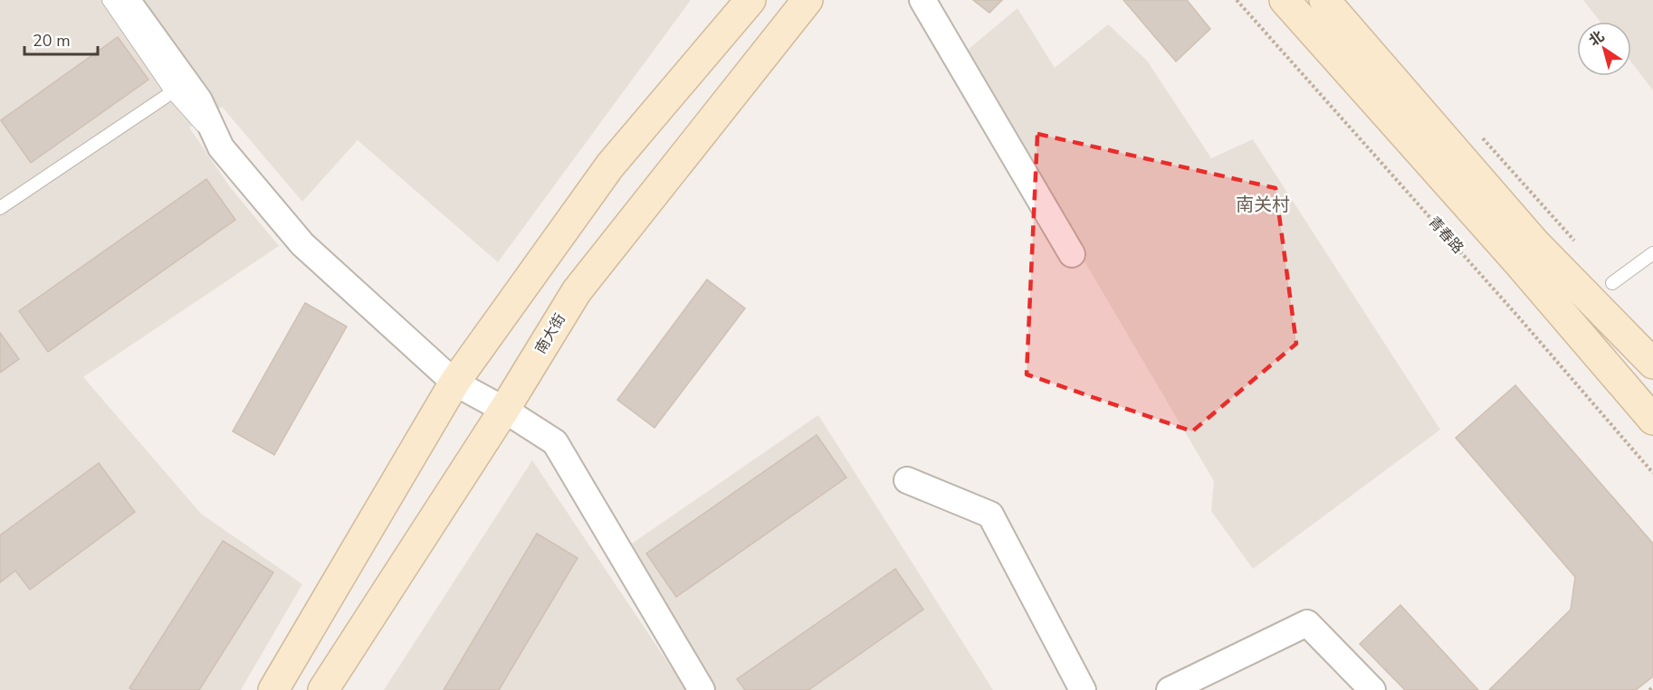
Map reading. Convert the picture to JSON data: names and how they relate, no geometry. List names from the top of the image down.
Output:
{
  "streets": {
    "main road": ["南大街"],
    "path": ["青春路"]
  },
  "districts": ["南关村"],
  "scale_bar": "20 m",
  "north": "top left"
}
